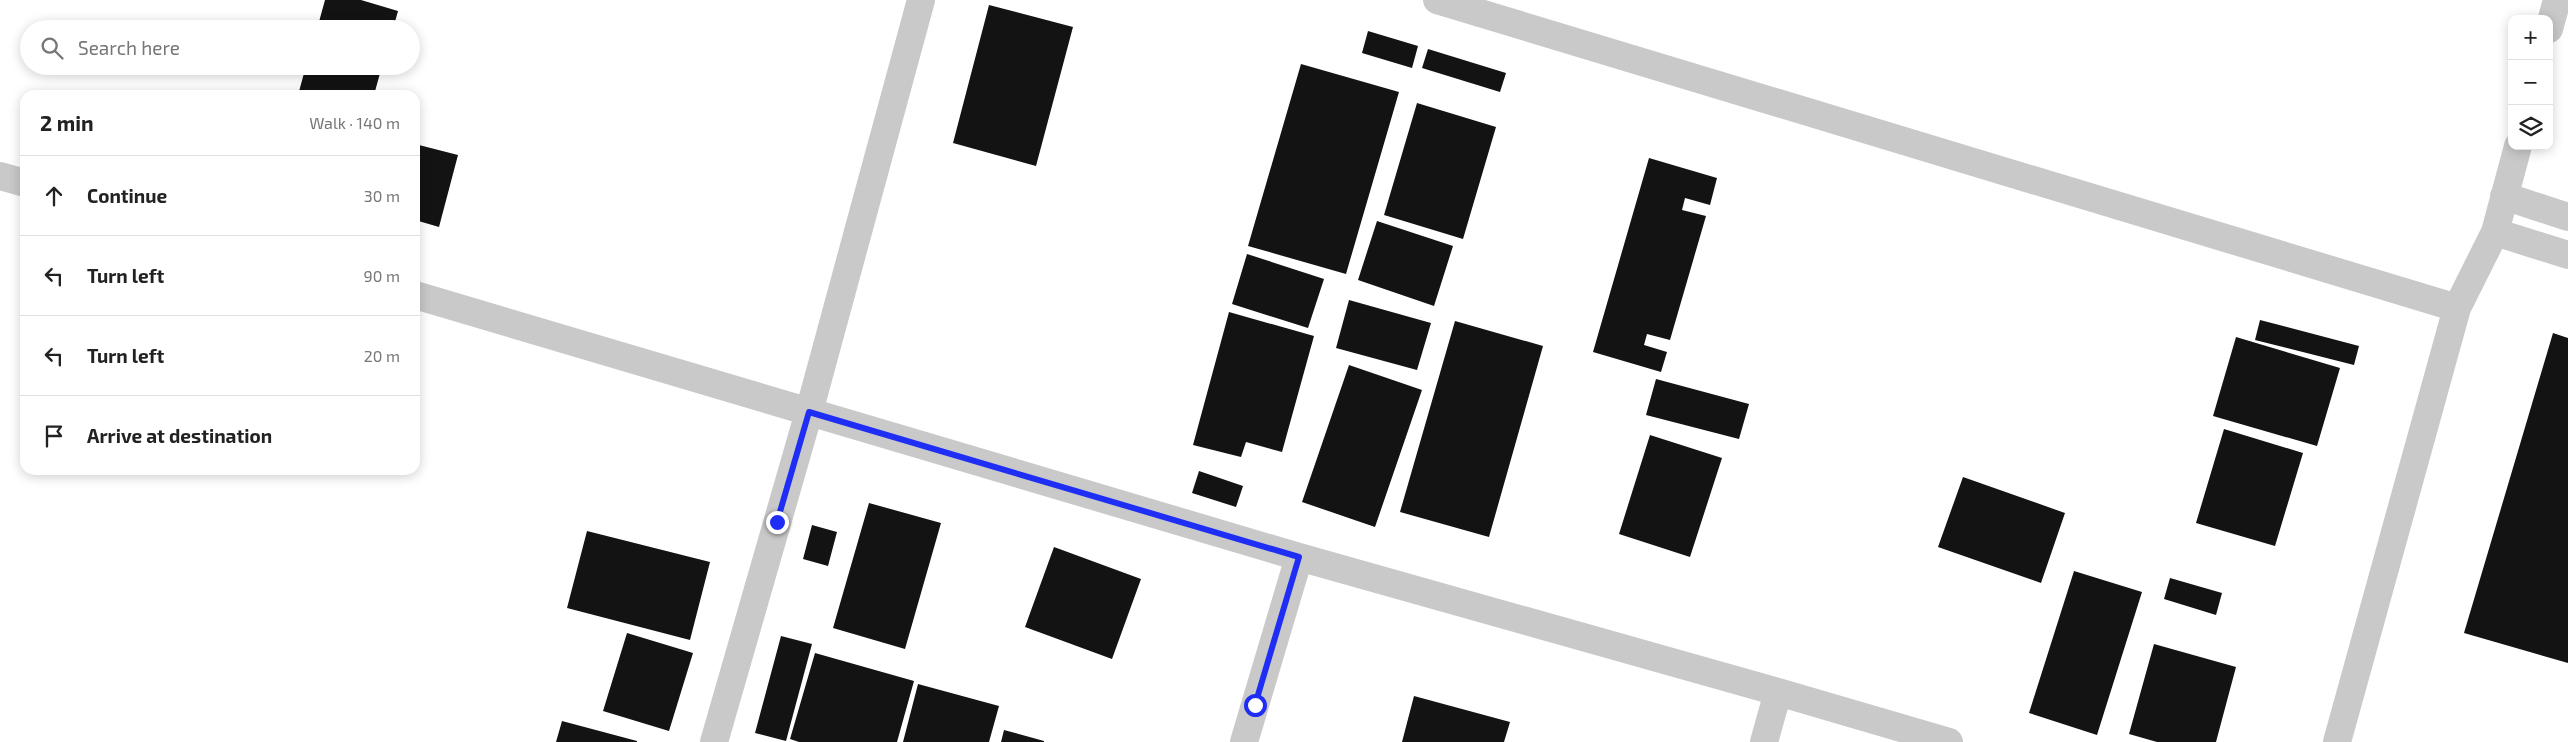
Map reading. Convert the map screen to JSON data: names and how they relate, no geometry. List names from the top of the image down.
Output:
{
  "page": {
    "map_buttons": ["+", "−"],
    "search": "Search here",
    "heading": ["2 min", "Walk · 140 m"],
    "list": [
      ["Continue", "30 m"],
      ["Turn left", "90 m"],
      ["Turn left", "20 m"],
      "Arrive at destination"
    ]
  }
}
